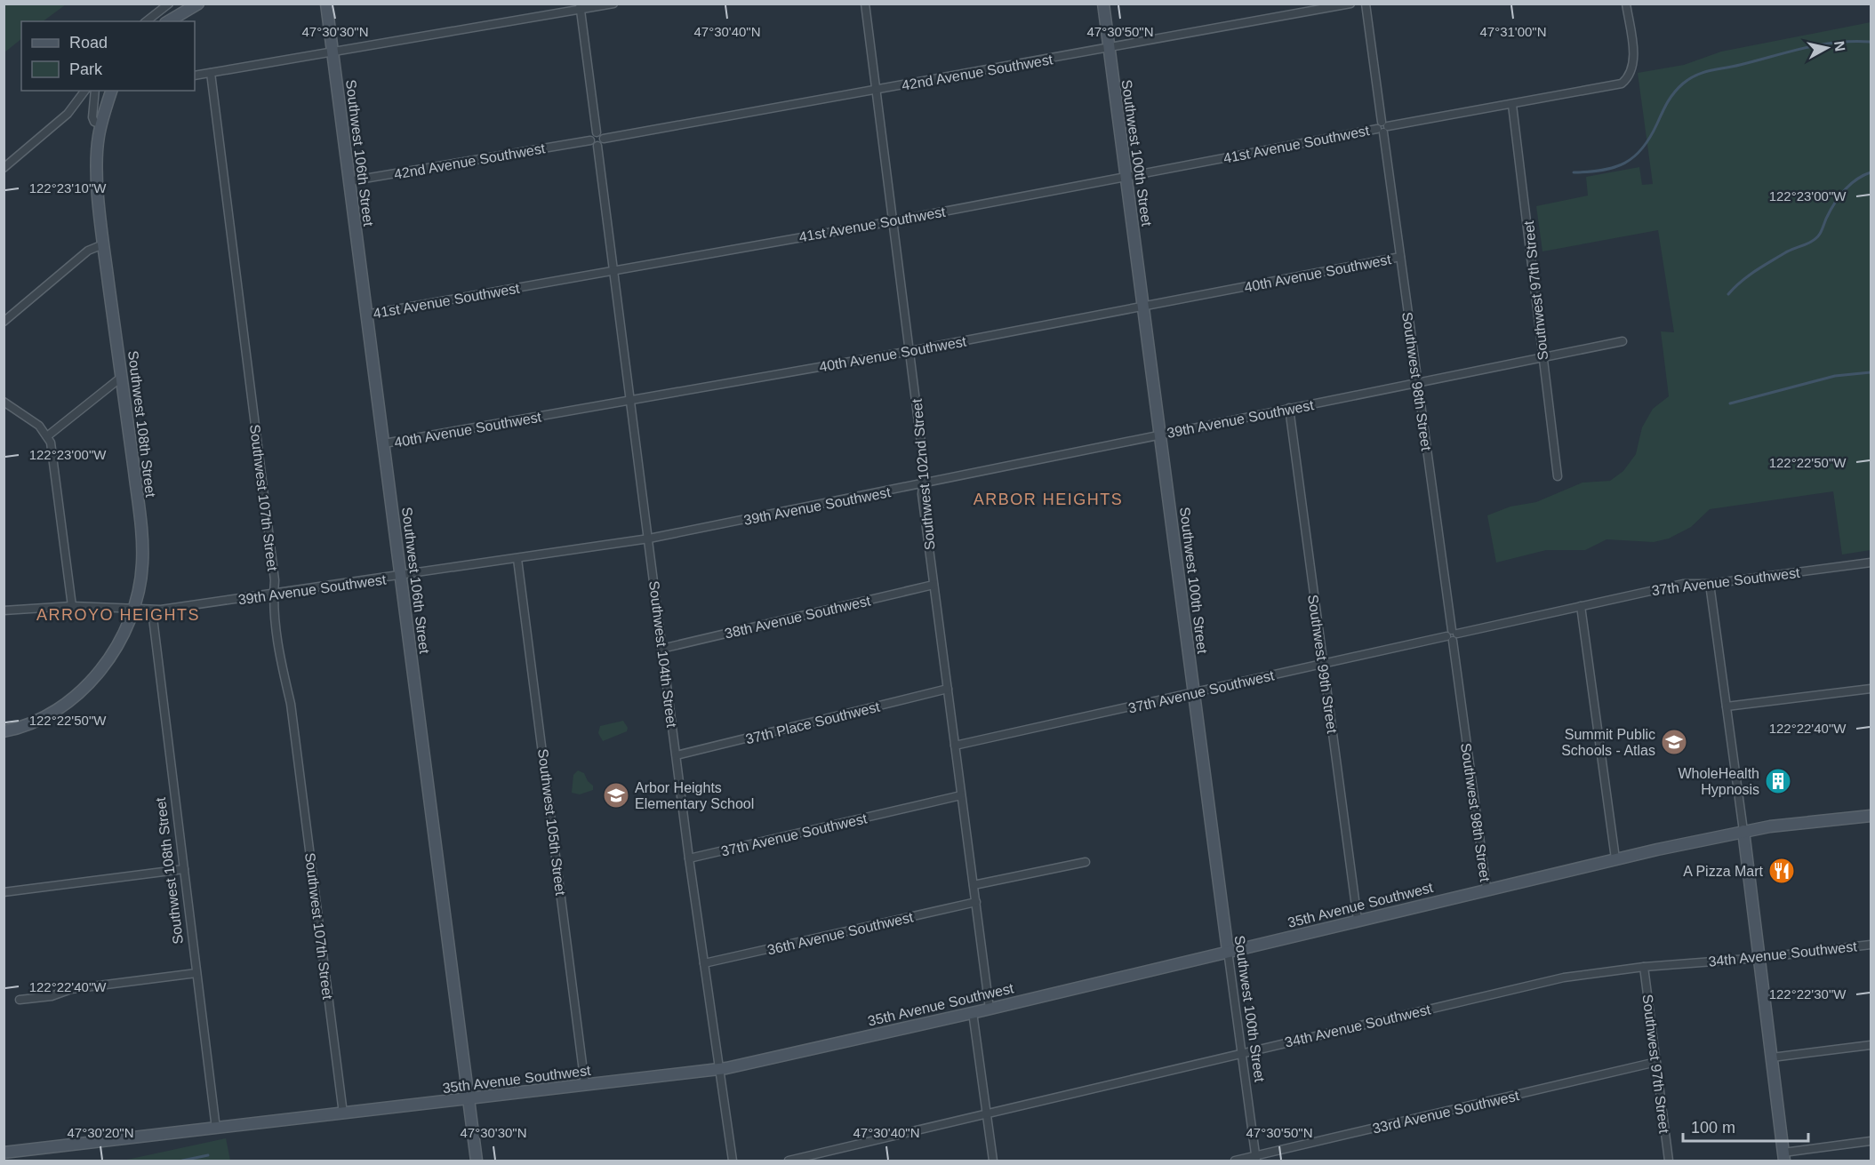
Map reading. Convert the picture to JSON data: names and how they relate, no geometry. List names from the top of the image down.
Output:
{
  "streets": {
    "street": [
      "42nd Avenue Southwest",
      "41st Avenue Southwest",
      "Southwest 106th Street",
      "Southwest 100th Street",
      "40th Avenue Southwest",
      "Southwest 97th Street",
      "Southwest 98th Street",
      "39th Avenue Southwest",
      "Southwest 108th Street",
      "Southwest 102nd Street",
      "Southwest 107th Street",
      "37th Avenue Southwest",
      "38th Avenue Southwest",
      "Southwest 104th Street",
      "Southwest 99th Street",
      "37th Place Southwest",
      "Southwest 105th Street",
      "35th Avenue Southwest",
      "36th Avenue Southwest",
      "34th Avenue Southwest",
      "33rd Avenue Southwest"
    ]
  },
  "crossings": [
    ["42nd Avenue Southwest", "Southwest 106th Street"],
    ["42nd Avenue Southwest", "Southwest 100th Street"],
    ["42nd Avenue Southwest", "Southwest 102nd Street"],
    ["42nd Avenue Southwest", "Southwest 104th Street"],
    ["41st Avenue Southwest", "Southwest 106th Street"],
    ["41st Avenue Southwest", "Southwest 100th Street"],
    ["41st Avenue Southwest", "Southwest 97th Street"],
    ["41st Avenue Southwest", "Southwest 98th Street"],
    ["41st Avenue Southwest", "Southwest 102nd Street"],
    ["41st Avenue Southwest", "Southwest 104th Street"],
    ["Southwest 106th Street", "40th Avenue Southwest"],
    ["Southwest 106th Street", "39th Avenue Southwest"],
    ["Southwest 106th Street", "35th Avenue Southwest"],
    ["Southwest 100th Street", "40th Avenue Southwest"],
    ["Southwest 100th Street", "39th Avenue Southwest"],
    ["Southwest 100th Street", "37th Avenue Southwest"],
    ["Southwest 100th Street", "35th Avenue Southwest"],
    ["Southwest 100th Street", "34th Avenue Southwest"],
    ["Southwest 100th Street", "33rd Avenue Southwest"],
    ["40th Avenue Southwest", "Southwest 98th Street"],
    ["40th Avenue Southwest", "Southwest 102nd Street"],
    ["40th Avenue Southwest", "Southwest 104th Street"],
    ["Southwest 97th Street", "39th Avenue Southwest"],
    ["Southwest 97th Street", "34th Avenue Southwest"],
    ["Southwest 97th Street", "33rd Avenue Southwest"],
    ["Southwest 98th Street", "39th Avenue Southwest"],
    ["Southwest 98th Street", "37th Avenue Southwest"],
    ["Southwest 98th Street", "35th Avenue Southwest"],
    ["39th Avenue Southwest", "Southwest 108th Street"],
    ["39th Avenue Southwest", "Southwest 102nd Street"],
    ["39th Avenue Southwest", "Southwest 107th Street"],
    ["39th Avenue Southwest", "Southwest 104th Street"],
    ["39th Avenue Southwest", "Southwest 99th Street"],
    ["39th Avenue Southwest", "Southwest 105th Street"],
    ["Southwest 108th Street", "35th Avenue Southwest"],
    ["Southwest 102nd Street", "37th Avenue Southwest"],
    ["Southwest 102nd Street", "38th Avenue Southwest"],
    ["Southwest 102nd Street", "37th Place Southwest"],
    ["Southwest 102nd Street", "35th Avenue Southwest"],
    ["Southwest 102nd Street", "36th Avenue Southwest"],
    ["Southwest 107th Street", "35th Avenue Southwest"],
    ["37th Avenue Southwest", "Southwest 104th Street"],
    ["37th Avenue Southwest", "Southwest 99th Street"],
    ["38th Avenue Southwest", "Southwest 104th Street"],
    ["Southwest 104th Street", "37th Place Southwest"],
    ["Southwest 104th Street", "35th Avenue Southwest"],
    ["Southwest 104th Street", "36th Avenue Southwest"],
    ["Southwest 99th Street", "35th Avenue Southwest"],
    ["Southwest 105th Street", "35th Avenue Southwest"]
  ],
  "districts": ["ARBOR HEIGHTS", "ARROYO HEIGHTS"],
  "places": {
    "school or university": ["Summit Public Schools - Atlas", "Arbor Heights Elementary School"],
    "building": ["WholeHealth Hypnosis"],
    "restaurant": ["A Pizza Mart"]
  },
  "legend": ["Road", "Park"],
  "scale_bar": "100 m",
  "north": "right",
  "coordinates": [
    "47°30'30\"N",
    "47°30'40\"N",
    "47°30'50\"N",
    "47°31'00\"N",
    "122°23'10\"W",
    "122°23'00\"W",
    "122°22'50\"W",
    "122°22'40\"W",
    "122°22'30\"W",
    "47°30'20\"N"
  ]
}
